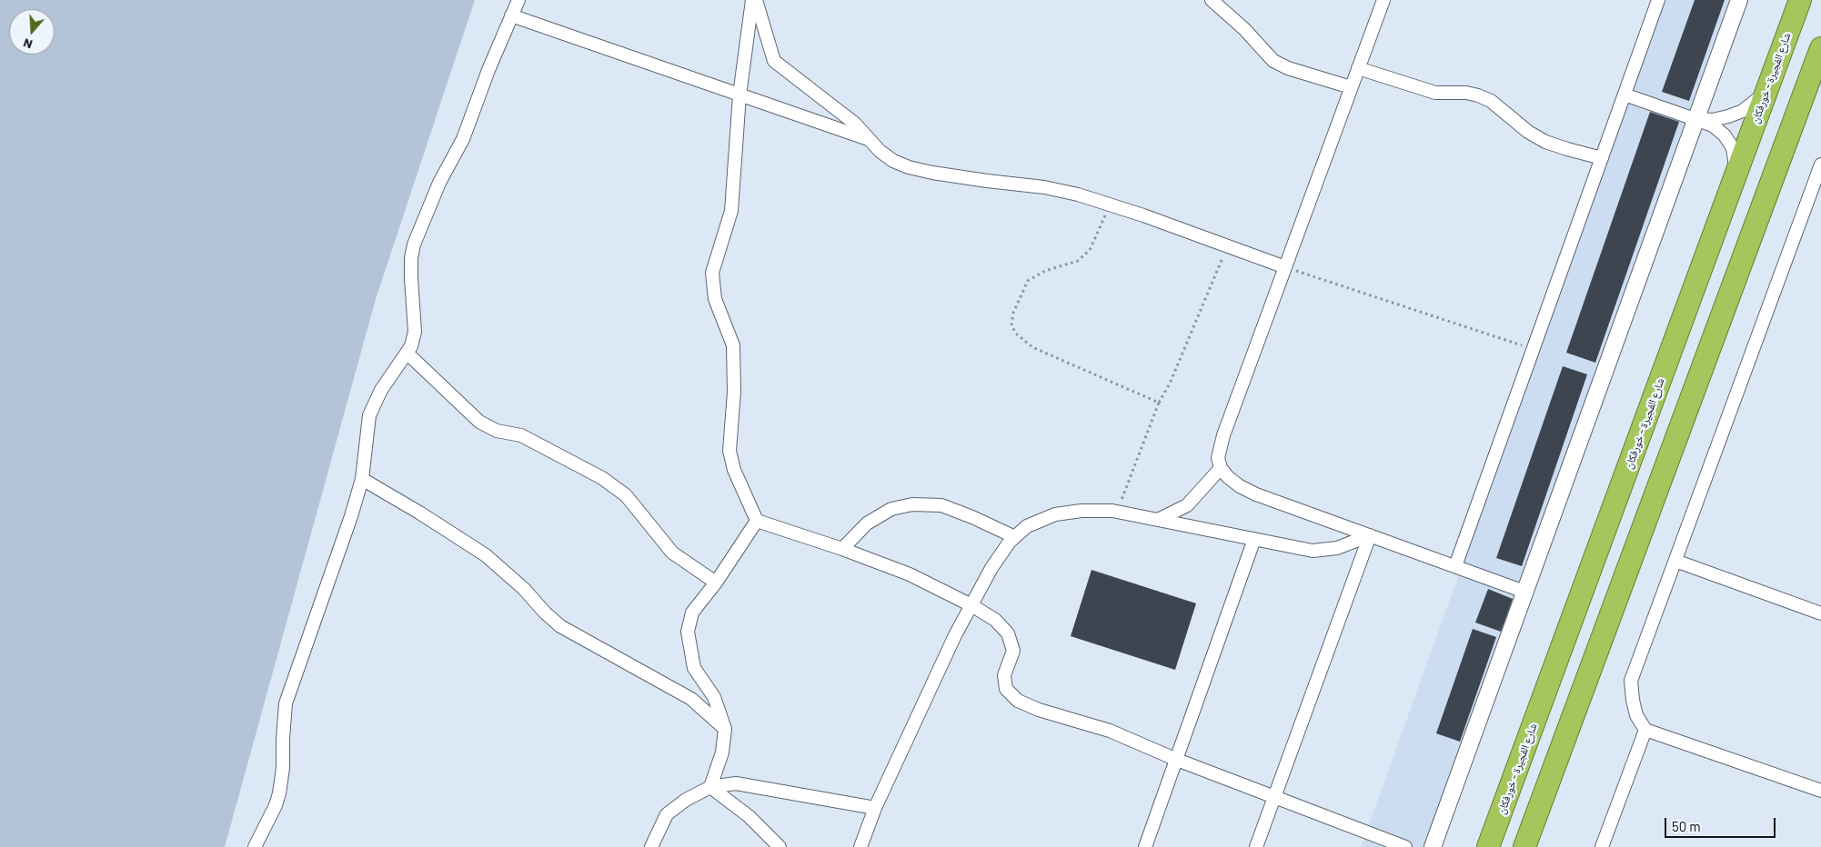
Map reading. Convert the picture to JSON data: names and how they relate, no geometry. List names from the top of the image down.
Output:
{
  "streets": {
    "highway": ["شارع الفجيرة - خورفكان"]
  },
  "scale_bar": "50 m",
  "north": "bottom"
}
